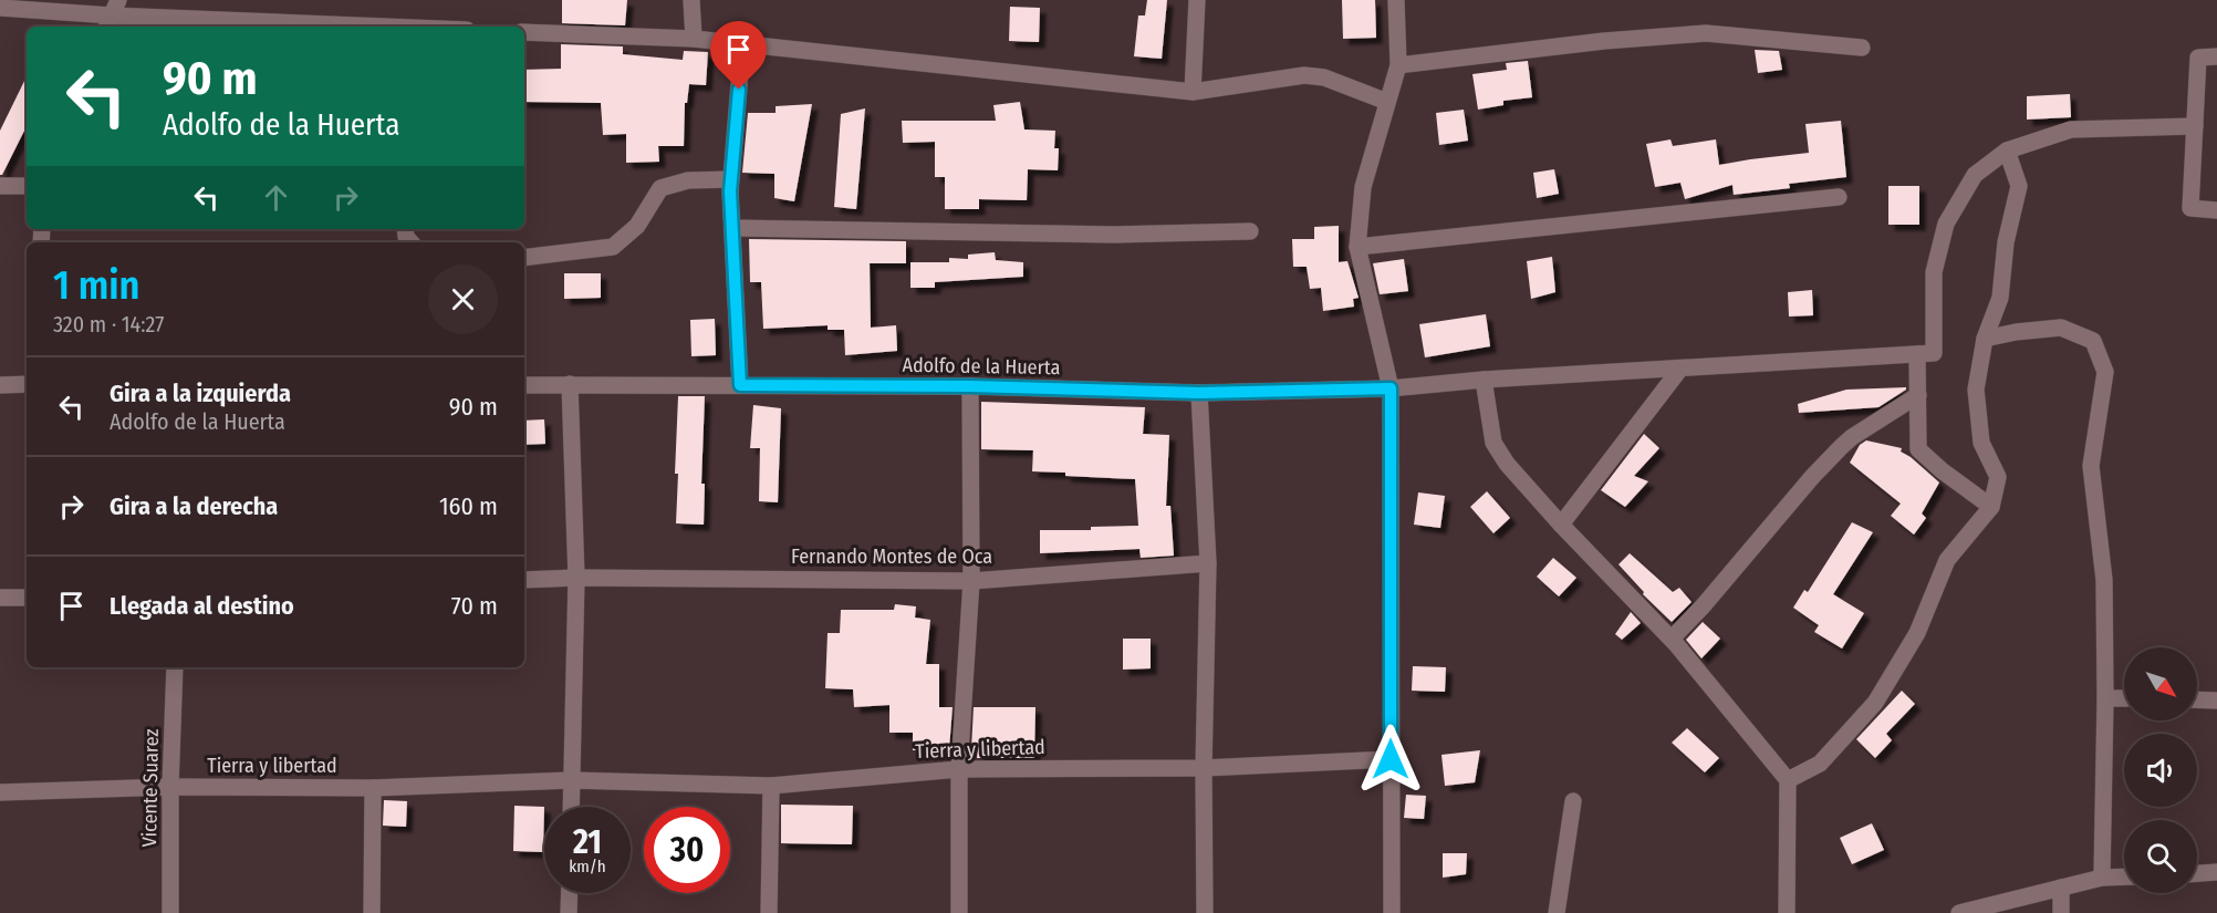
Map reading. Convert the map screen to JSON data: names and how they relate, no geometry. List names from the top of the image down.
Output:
{
  "streets": {
    "street": [
      "Adolfo de la Huerta",
      "Fernando Montes de Oca",
      "Tierra y libertad",
      "Vicente Suarez"
    ]
  },
  "crossings": [
    ["Tierra y libertad", "Vicente Suarez"]
  ],
  "north": "bottom right",
  "page": {
    "turn": ["90 m", "Adolfo de la Huerta"],
    "heading": ["1 min", "320 m · 14:27"],
    "list": [
      {
        "name": "Gira a la izquierda",
        "note": "Adolfo de la Huerta",
        "value": "90 m"
      },
      {
        "name": "Gira a la derecha",
        "value": "160 m"
      },
      {
        "name": "Llegada al destino",
        "value": "70 m"
      }
    ],
    "speed": "21 km/h",
    "limit": "30"
  }
}
